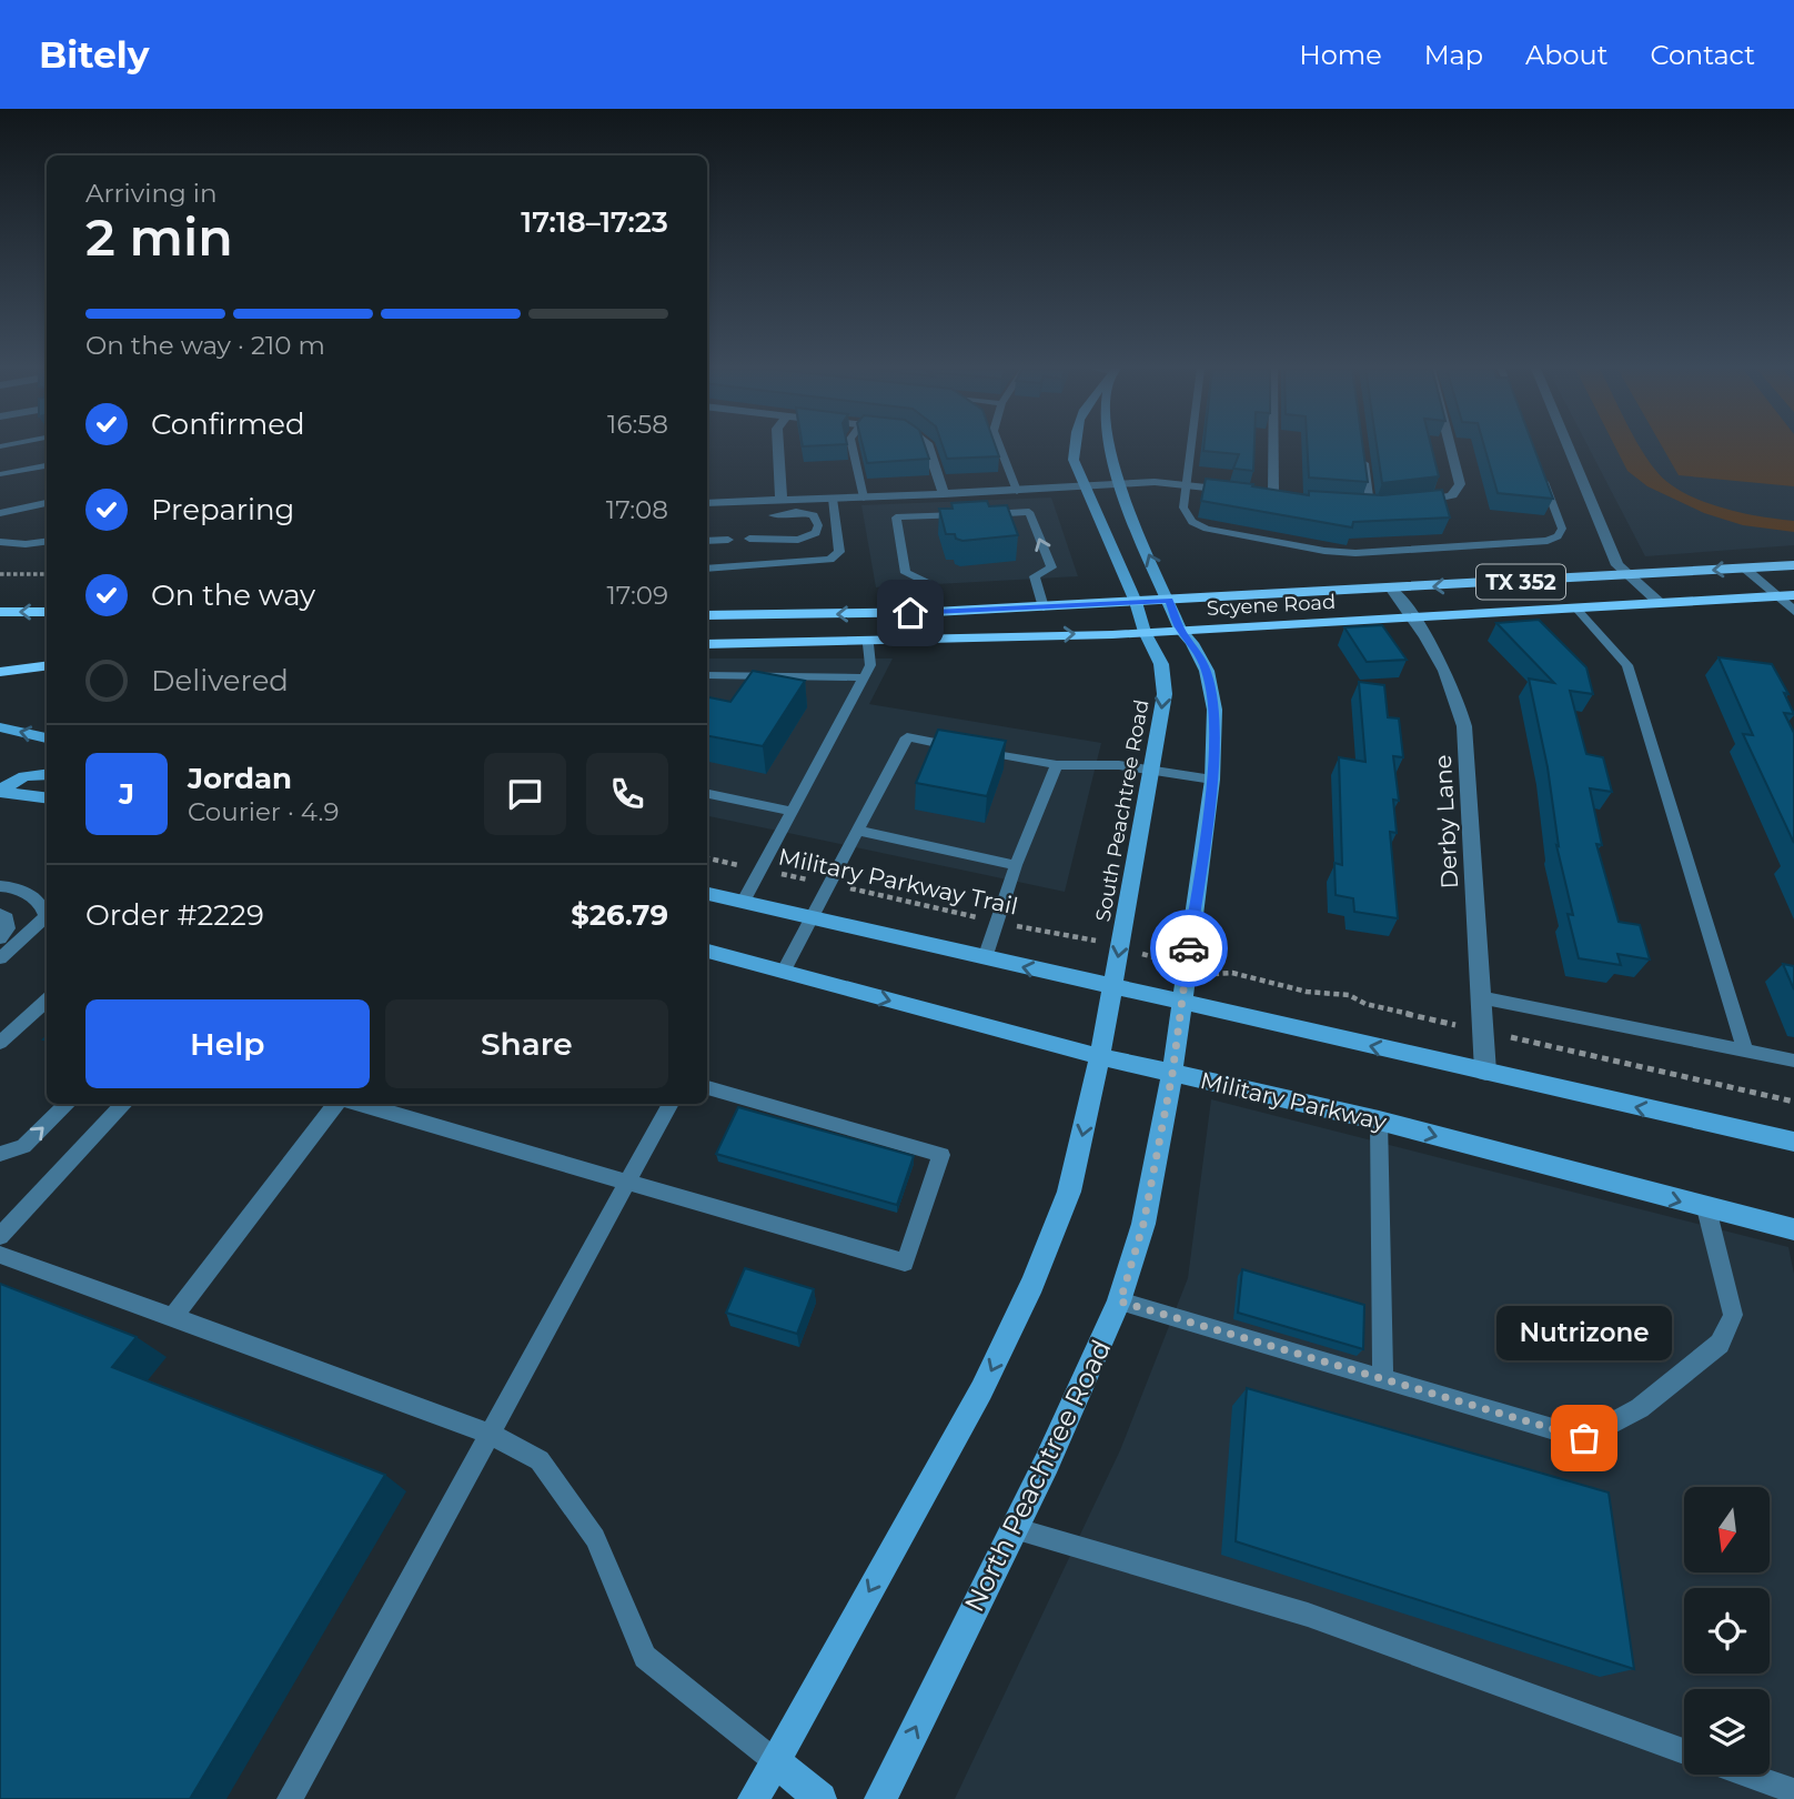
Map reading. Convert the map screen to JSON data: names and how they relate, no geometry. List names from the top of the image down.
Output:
{
  "streets": {
    "main road": [
      "TX 352",
      "Scyene Road",
      "South Peachtree Road",
      "Military Parkway",
      "North Peachtree Road"
    ],
    "street": ["Derby Lane"],
    "path": ["Military Parkway Trail"]
  },
  "crossings": [
    ["Scyene Road", "South Peachtree Road"],
    ["Scyene Road", "Derby Lane"],
    ["South Peachtree Road", "Military Parkway Trail"],
    ["South Peachtree Road", "Military Parkway"],
    ["Military Parkway", "North Peachtree Road"]
  ],
  "places": ["Nutrizone"],
  "north": "bottom",
  "page": {
    "header": "Bitely",
    "nav": [
      "Home",
      "Map",
      "About",
      "Contact"
    ],
    "heading": ["2 min", "Arriving in", "17:18–17:23"],
    "panel": [
      "Jordan",
      "Courier · 4.9",
      "Order #2229",
      "$26.79"
    ],
    "bar": "On the way · 210 m",
    "list": [
      ["Confirmed", "16:58"],
      ["Preparing", "17:08"],
      ["On the way", "17:09"],
      "Delivered"
    ],
    "round": "J",
    "buttons": ["Help", "Share"],
    "bubble": "Nutrizone"
  }
}
